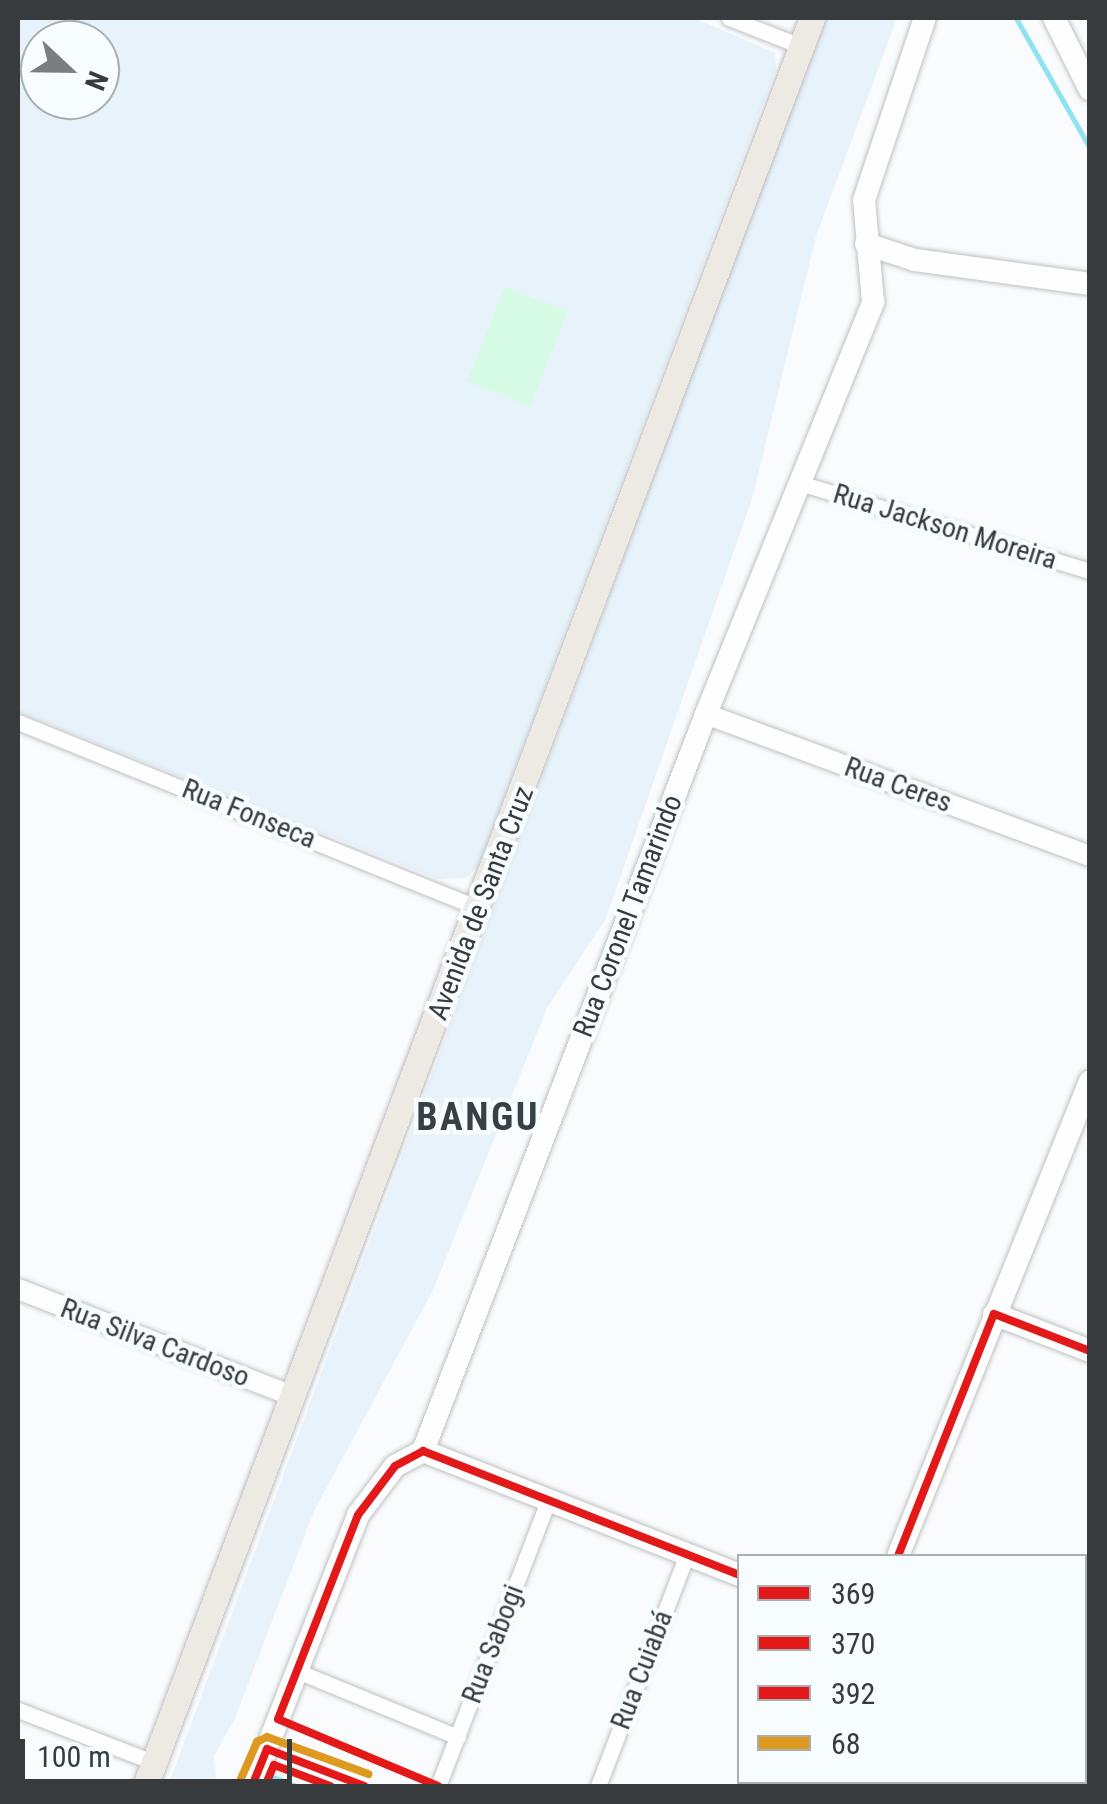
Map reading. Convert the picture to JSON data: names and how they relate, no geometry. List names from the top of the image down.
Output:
{
  "streets": {
    "main road": ["Avenida de Santa Cruz", "Rua Coronel Tamarindo"],
    "street": [
      "Rua Jackson Moreira",
      "Rua Ceres",
      "Rua Fonseca",
      "Rua Silva Cardoso",
      "Rua Sabogi",
      "Rua Cuiabá"
    ]
  },
  "crossings": [
    ["Rua Jackson Moreira", "Rua Coronel Tamarindo"],
    ["Rua Ceres", "Rua Coronel Tamarindo"],
    ["Rua Fonseca", "Avenida de Santa Cruz"],
    ["Avenida de Santa Cruz", "Rua Silva Cardoso"]
  ],
  "districts": ["BANGU"],
  "lines": [
    "transit line 369",
    "transit line 68",
    "transit line 370",
    "transit line 392"
  ],
  "legend": [
    "369",
    "370",
    "392",
    "68"
  ],
  "scale_bar": "100 m",
  "north": "right"
}
